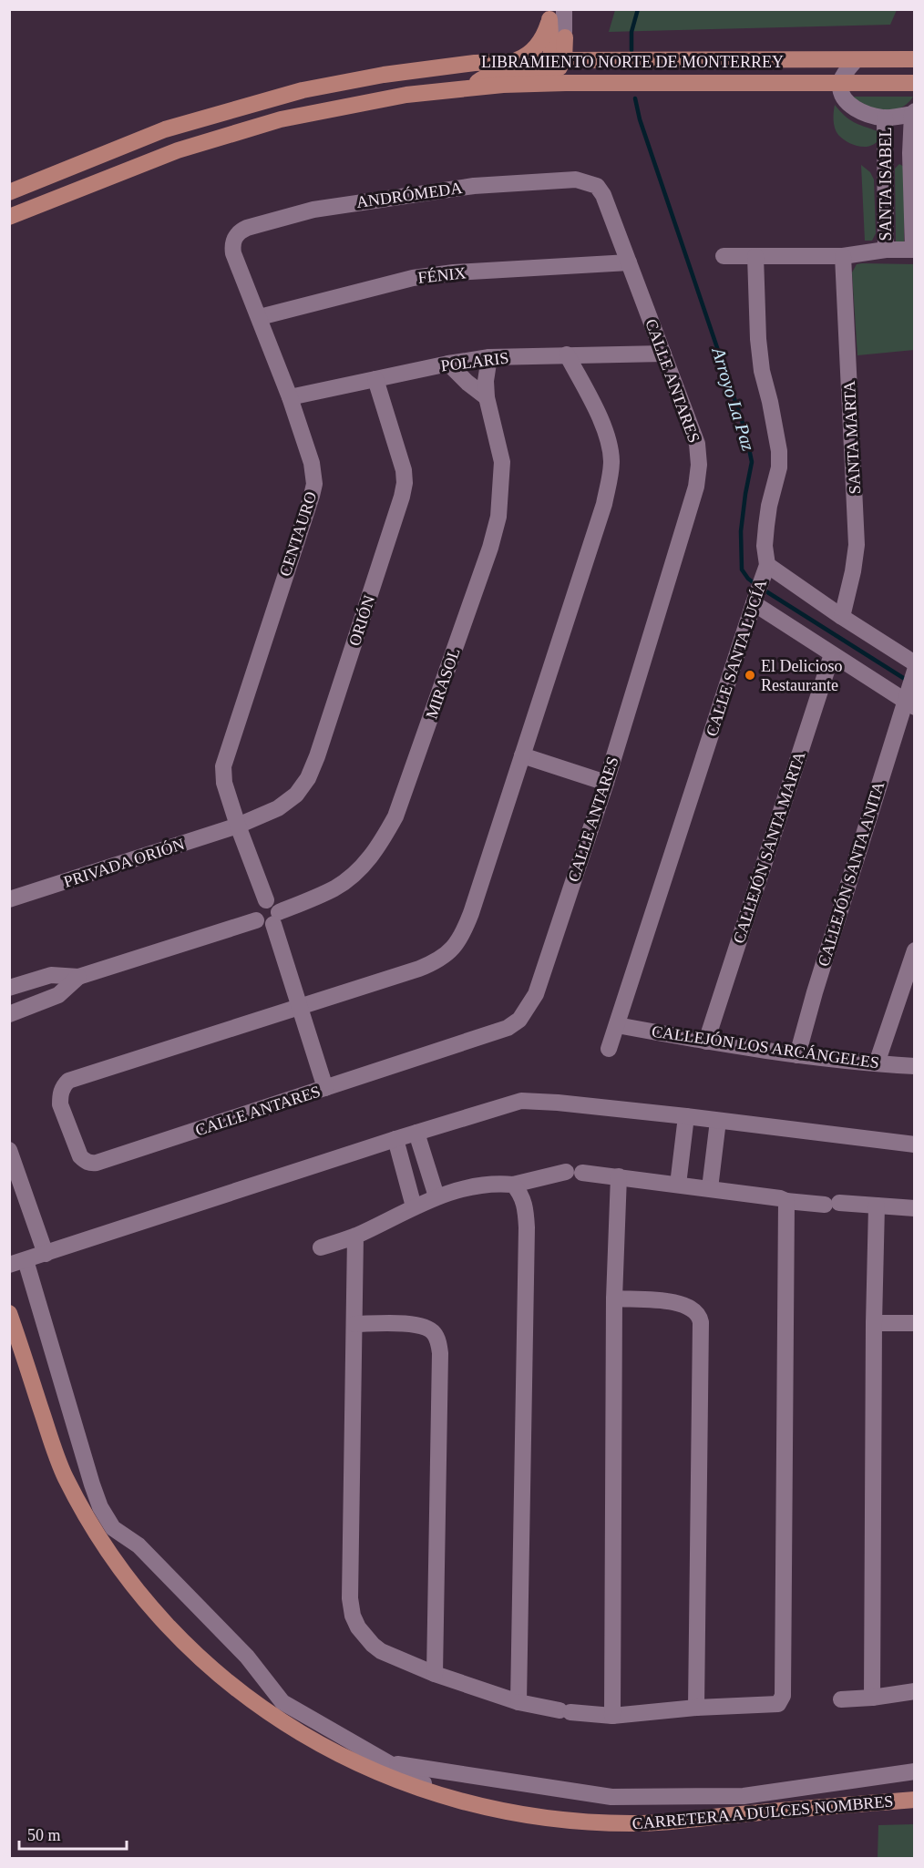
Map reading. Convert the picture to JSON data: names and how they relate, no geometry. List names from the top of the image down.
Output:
{
  "streets": {
    "main road": ["LIBRAMIENTO NORTE DE MONTERREY", "CARRETERA A DULCES NOMBRES"],
    "street": [
      "SANTA ISABEL",
      "ANDRÓMEDA",
      "FÉNIX",
      "POLARIS",
      "CALLE ANTARES",
      "SANTA MARTA",
      "CENTAURO",
      "ORIÓN",
      "CALLE SANTA LUCÍA",
      "MIRASOL",
      "CALLEJÓN SANTA MARTA",
      "PRIVADA ORIÓN",
      "CALLEJÓN SANTA ANITA",
      "CALLEJÓN LOS ARCÁNGELES"
    ]
  },
  "crossings": [
    ["ANDRÓMEDA", "CALLE ANTARES"],
    ["ANDRÓMEDA", "CENTAURO"],
    ["FÉNIX", "CALLE ANTARES"],
    ["FÉNIX", "CENTAURO"],
    ["POLARIS", "CALLE ANTARES"],
    ["POLARIS", "CENTAURO"],
    ["POLARIS", "ORIÓN"],
    ["POLARIS", "MIRASOL"],
    ["CENTAURO", "ORIÓN"],
    ["CENTAURO", "MIRASOL"],
    ["CENTAURO", "PRIVADA ORIÓN"],
    ["ORIÓN", "PRIVADA ORIÓN"],
    ["CALLE SANTA LUCÍA", "CALLEJÓN LOS ARCÁNGELES"],
    ["CALLEJÓN SANTA MARTA", "CALLEJÓN LOS ARCÁNGELES"],
    ["CALLEJÓN SANTA ANITA", "CALLEJÓN LOS ARCÁNGELES"]
  ],
  "water": ["Arroyo La Paz"],
  "places": ["El Delicioso Restaurante"],
  "scale_bar": "50 m"
}
